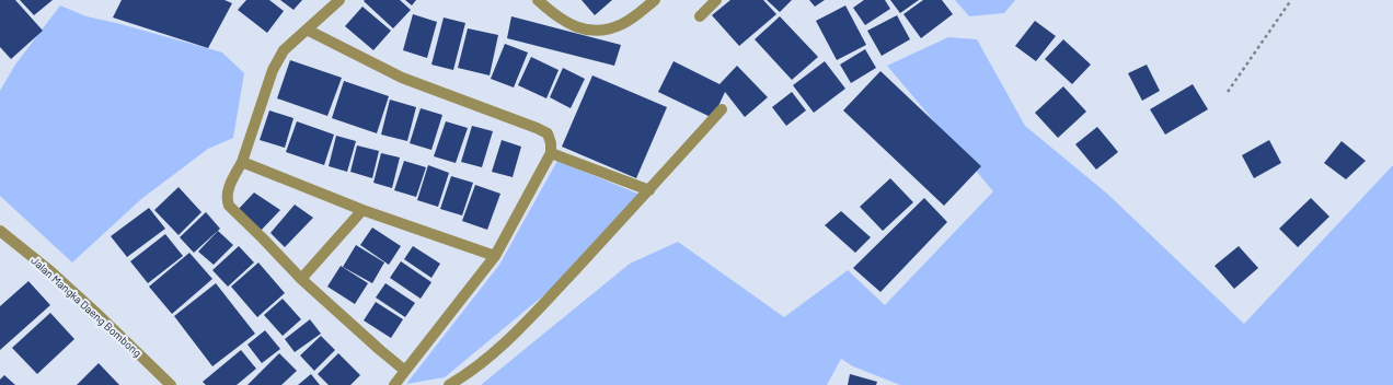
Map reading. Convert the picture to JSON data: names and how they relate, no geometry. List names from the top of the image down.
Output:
{
  "streets": {
    "street": ["Jalan Mangka Daeng Bombong"]
  }
}
